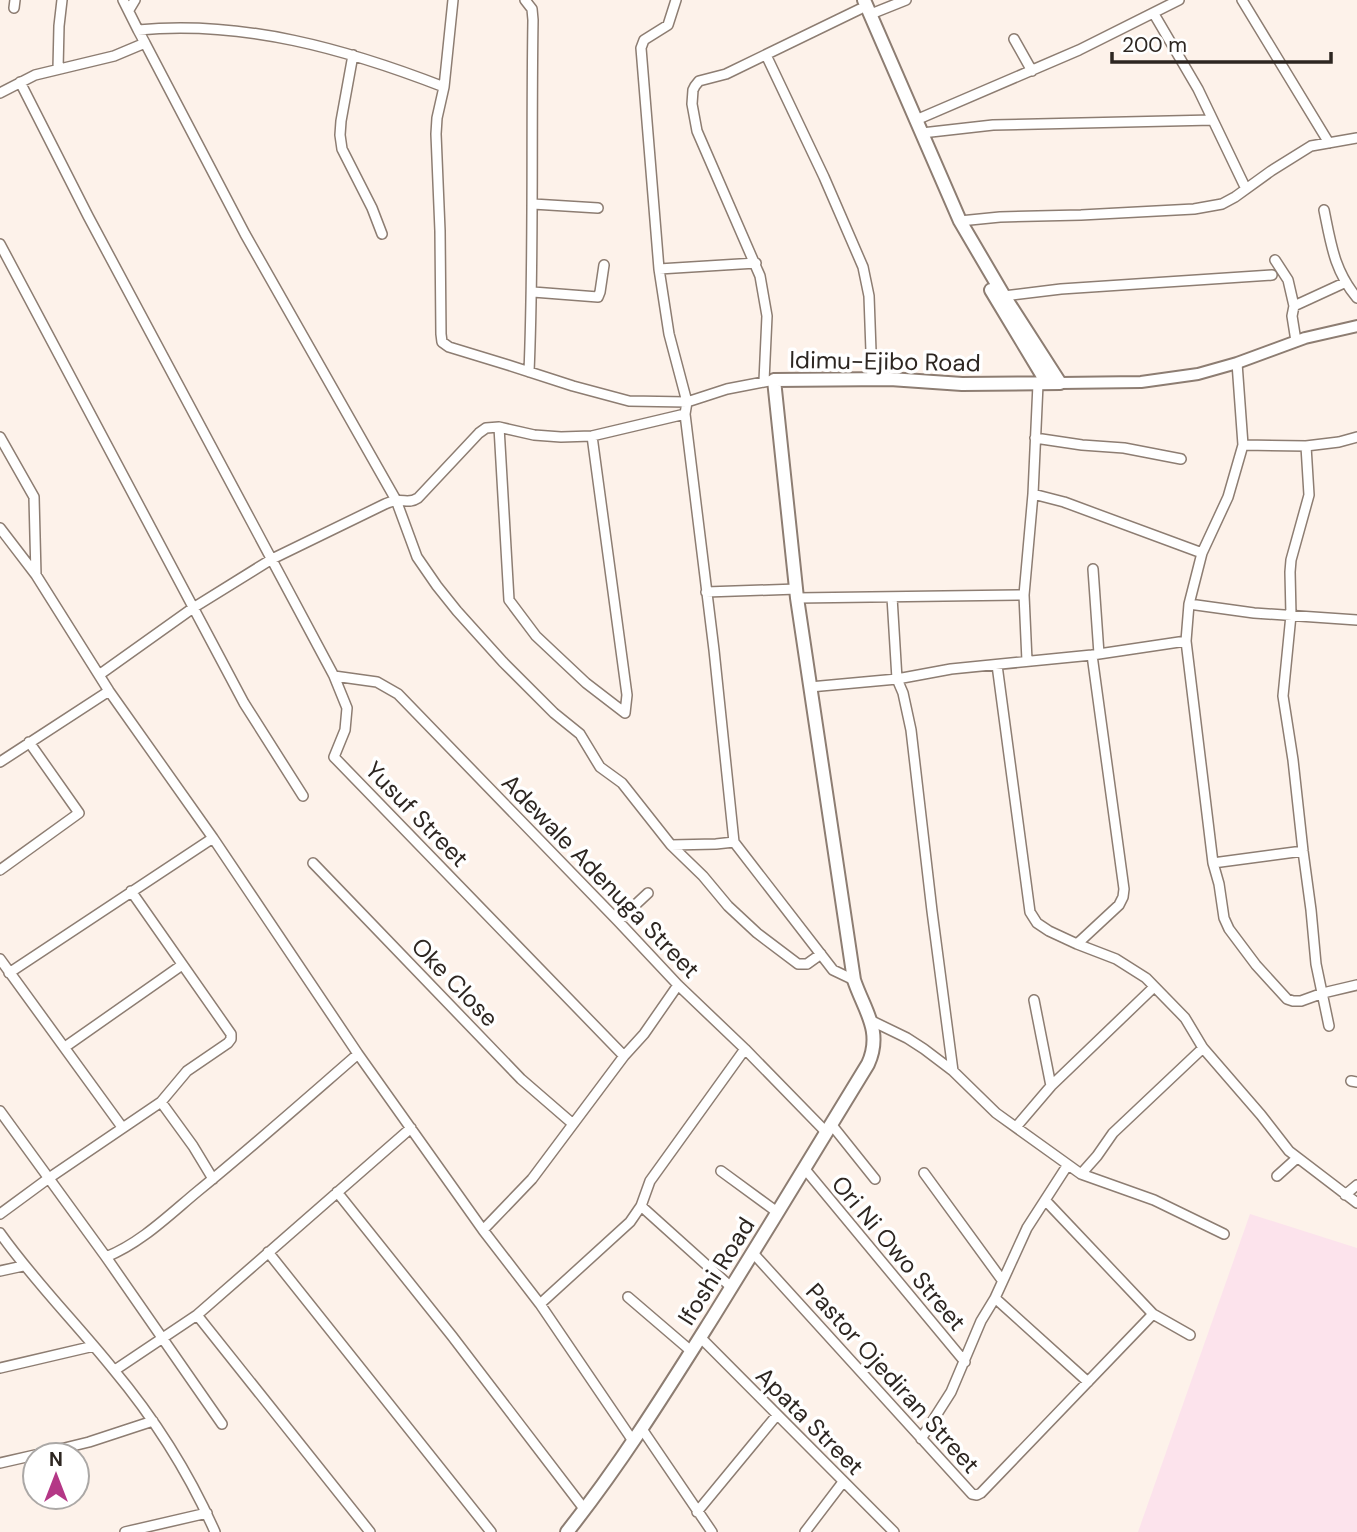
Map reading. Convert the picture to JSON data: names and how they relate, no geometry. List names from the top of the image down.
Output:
{
  "streets": {
    "main road": ["Idimu-Ejibo Road", "Ifoshi Road"],
    "street": [
      "Yusuf Street",
      "Adewale Adenuga Street",
      "Oke Close",
      "Ori Ni Owo Street",
      "Pastor Ojediran Street",
      "Apata Street"
    ]
  },
  "crossings": [
    ["Idimu-Ejibo Road", "Ifoshi Road"],
    ["Yusuf Street", "Adewale Adenuga Street"],
    ["Adewale Adenuga Street", "Ifoshi Road"],
    ["Ori Ni Owo Street", "Ifoshi Road"],
    ["Ifoshi Road", "Pastor Ojediran Street"],
    ["Ifoshi Road", "Apata Street"]
  ],
  "scale_bar": "200 m",
  "north": "top"
}
